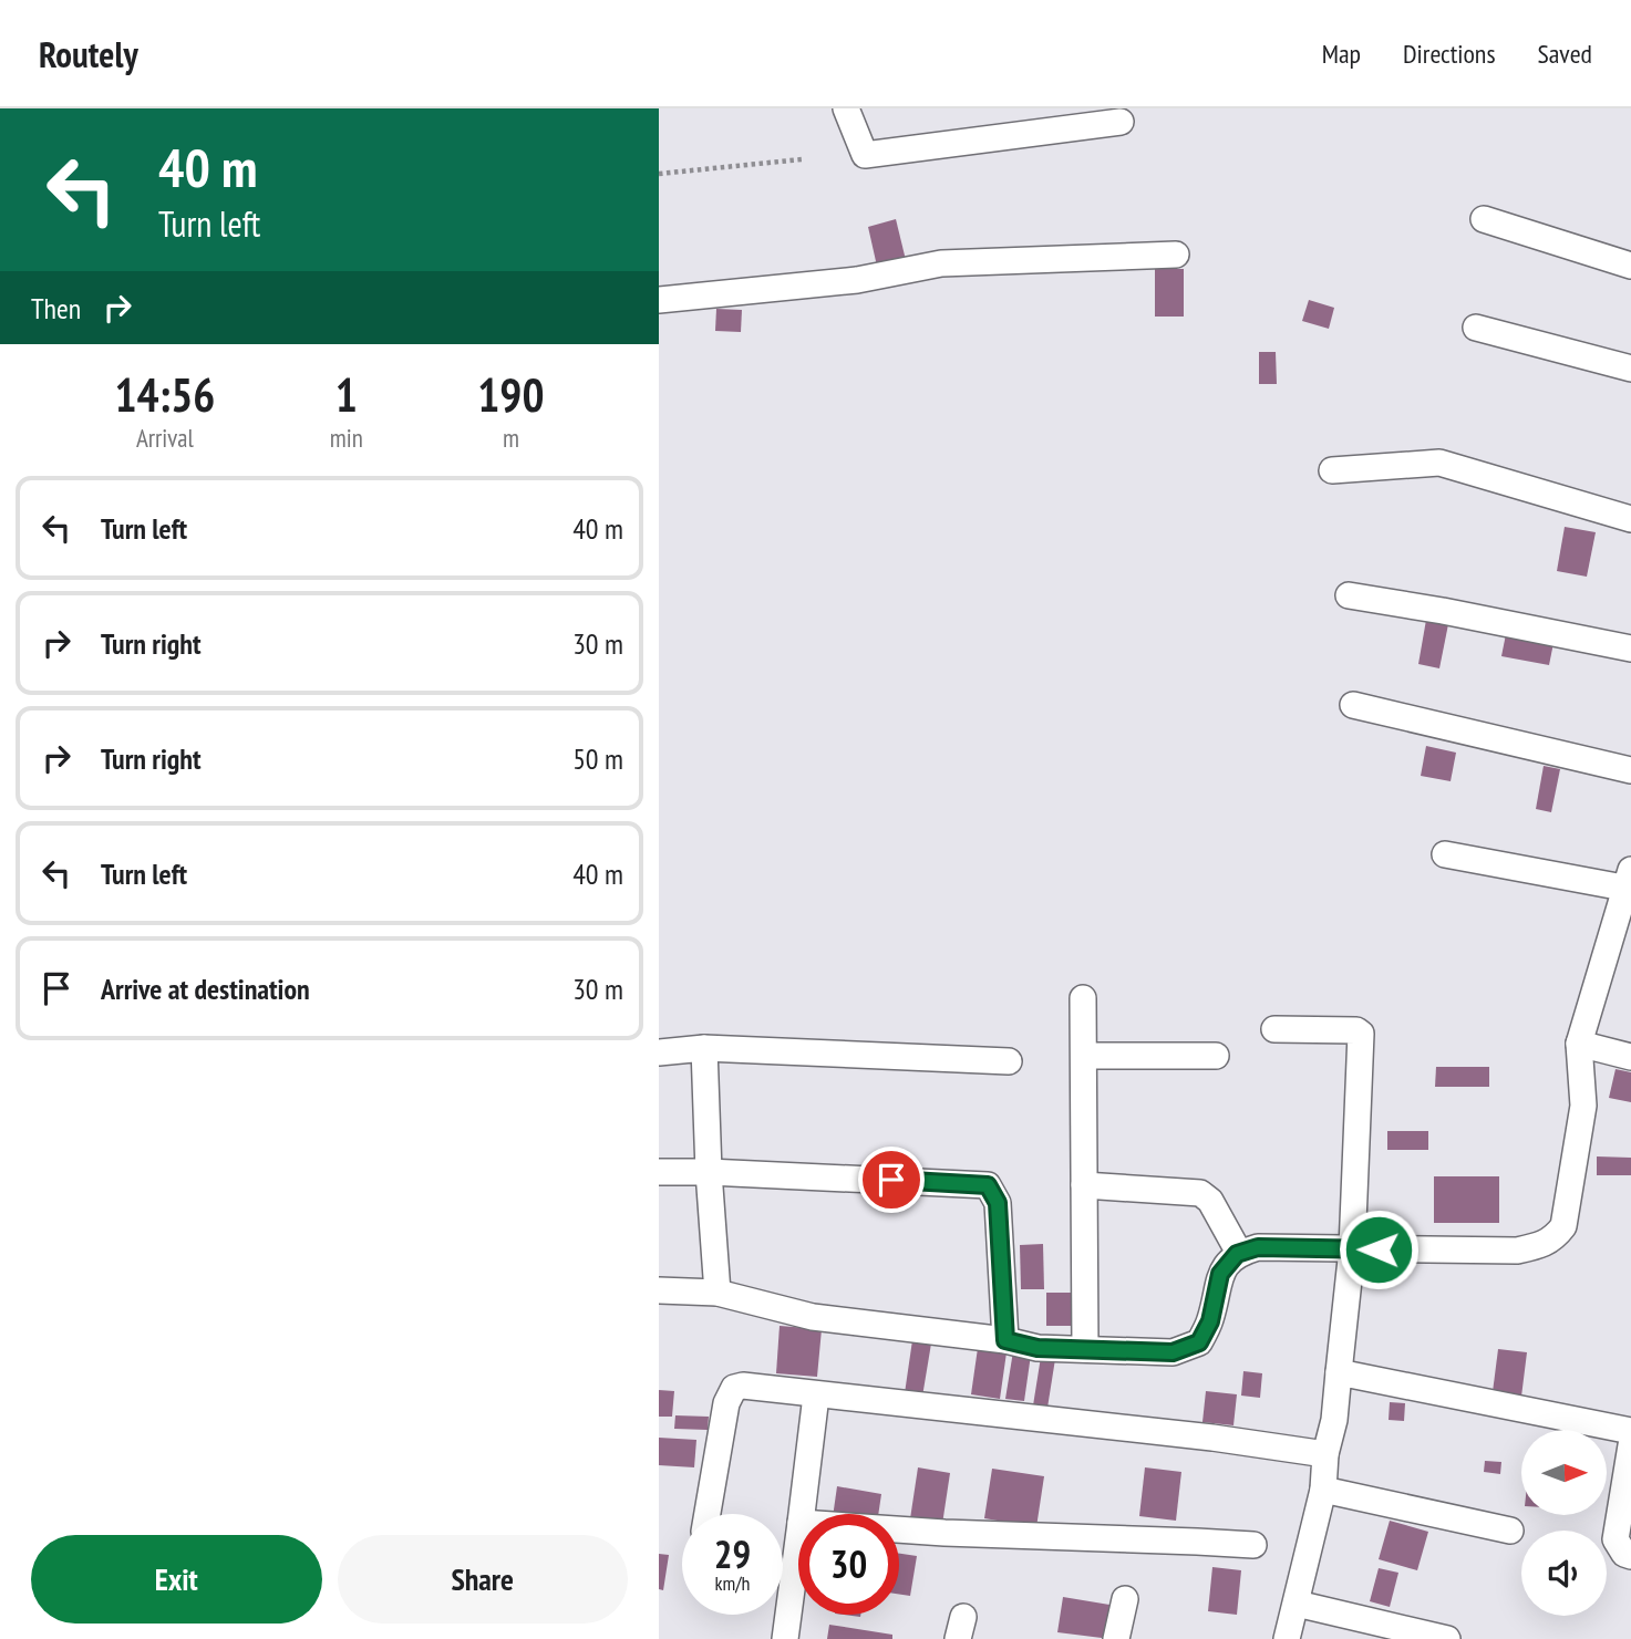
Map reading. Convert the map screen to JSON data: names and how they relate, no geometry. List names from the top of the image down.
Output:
{
  "north": "right",
  "page": {
    "header": "Routely",
    "nav": ["Map", "Directions", "Saved"],
    "turn": ["40 m", "Turn left"],
    "then": "Then",
    "eta": [
      "14:56",
      "Arrival",
      "1",
      "min",
      "190",
      "m"
    ],
    "list": [
      {
        "name": "Turn left",
        "value": "40 m"
      },
      {
        "name": "Turn right",
        "value": "30 m"
      },
      {
        "name": "Turn right",
        "value": "50 m"
      },
      {
        "name": "Turn left",
        "value": "40 m"
      },
      {
        "name": "Arrive at destination",
        "value": "30 m"
      }
    ],
    "speed": "29 km/h",
    "limit": "30",
    "buttons": ["Exit", "Share"]
  }
}
